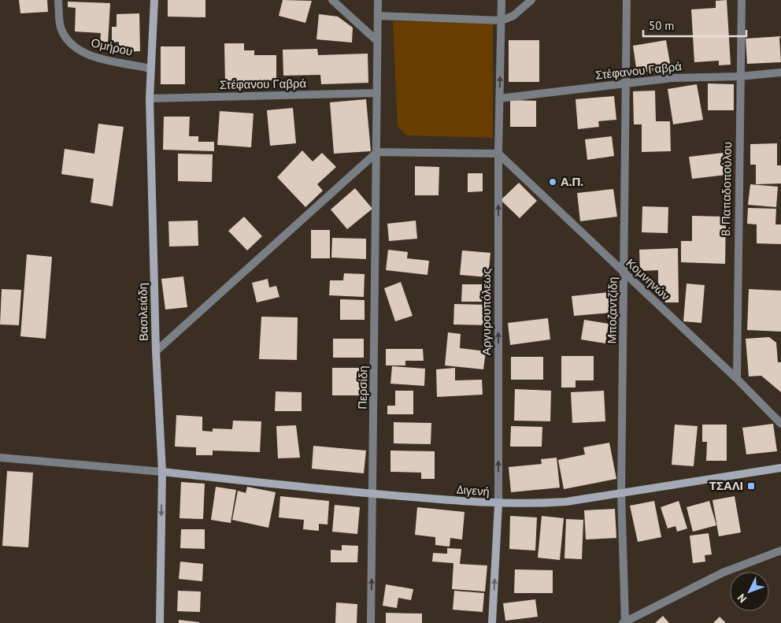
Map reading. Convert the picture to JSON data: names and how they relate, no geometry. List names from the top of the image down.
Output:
{
  "streets": {
    "street": [
      "Ομήρου",
      "Στέφανου Γαβρά",
      "B. Παπαδοπούλου",
      "Κομνηνών",
      "Μποζαντζίδη",
      "Βασιλειάδη",
      "Αργυρουπόλεως",
      "Περσίδη",
      "Διγενή"
    ]
  },
  "crossings": [
    ["Ομήρου", "Βασιλειάδη"],
    ["Στέφανου Γαβρά", "B. Παπαδοπούλου"],
    ["Στέφανου Γαβρά", "Μποζαντζίδη"],
    ["Στέφανου Γαβρά", "Βασιλειάδη"],
    ["Στέφανου Γαβρά", "Αργυρουπόλεως"],
    ["Στέφανου Γαβρά", "Περσίδη"],
    ["B. Παπαδοπούλου", "Κομνηνών"],
    ["Κομνηνών", "Μποζαντζίδη"],
    ["Κομνηνών", "Αργυρουπόλεως"],
    ["Μποζαντζίδη", "Διγενή"],
    ["Βασιλειάδη", "Διγενή"],
    ["Αργυρουπόλεως", "Διγενή"],
    ["Περσίδη", "Διγενή"]
  ],
  "one_way": ["Αργυρουπόλεως"],
  "places": {
    "other": ["Α.Π."],
    "transit": ["ΤΣΑΛΙ"]
  },
  "scale_bar": "50 m",
  "north": "bottom left"
}
